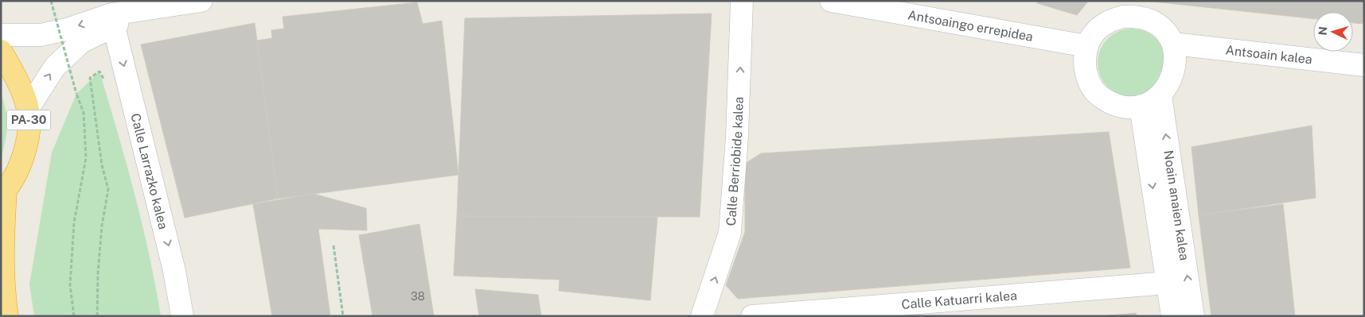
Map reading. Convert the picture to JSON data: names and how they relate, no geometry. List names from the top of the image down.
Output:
{
  "streets": {
    "highway": ["PA-30"],
    "street": [
      "Antsoaingo errepidea",
      "Antsoain kalea",
      "Calle Berriobide kalea",
      "Calle Larrazko kalea",
      "Noain anaien kalea",
      "Calle Katuarri kalea"
    ]
  },
  "crossings": [
    ["Antsoaingo errepidea", "Antsoain kalea"],
    ["Antsoaingo errepidea", "Noain anaien kalea"],
    ["Antsoain kalea", "Noain anaien kalea"],
    ["Noain anaien kalea", "Calle Katuarri kalea"]
  ],
  "one_way": ["Calle Berriobide kalea", "Calle Larrazko kalea"],
  "house_numbers": ["38"],
  "north": "left"
}
